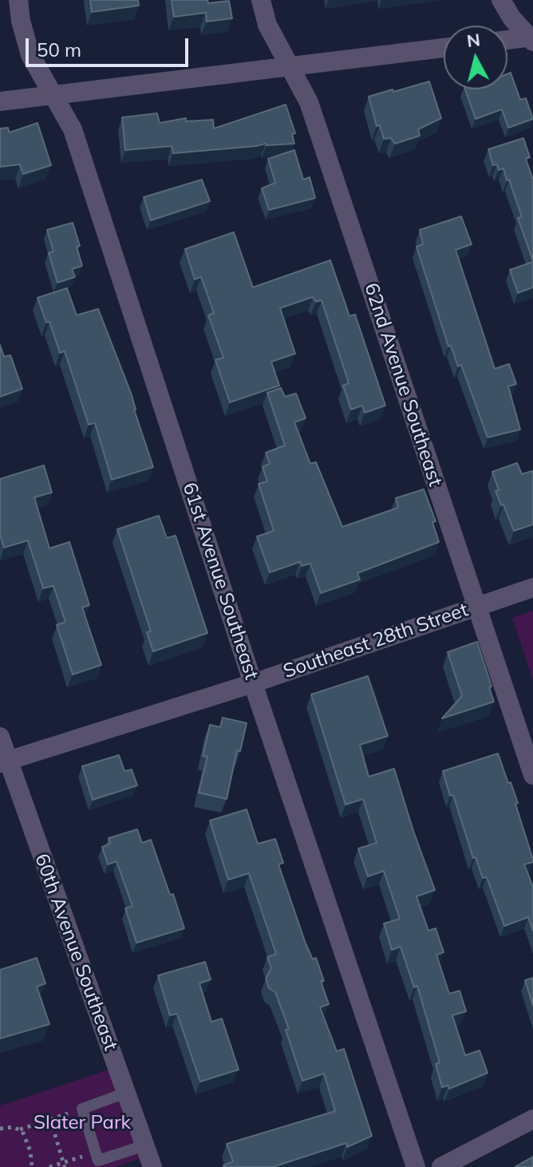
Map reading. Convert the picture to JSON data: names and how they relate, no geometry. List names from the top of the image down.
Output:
{
  "streets": {
    "street": [
      "62nd Avenue Southeast",
      "61st Avenue Southeast",
      "Southeast 28th Street",
      "60th Avenue Southeast"
    ]
  },
  "crossings": [
    ["62nd Avenue Southeast", "Southeast 28th Street"],
    ["61st Avenue Southeast", "Southeast 28th Street"],
    ["Southeast 28th Street", "60th Avenue Southeast"]
  ],
  "parks": ["Slater Park"],
  "scale_bar": "50 m",
  "north": "top"
}
